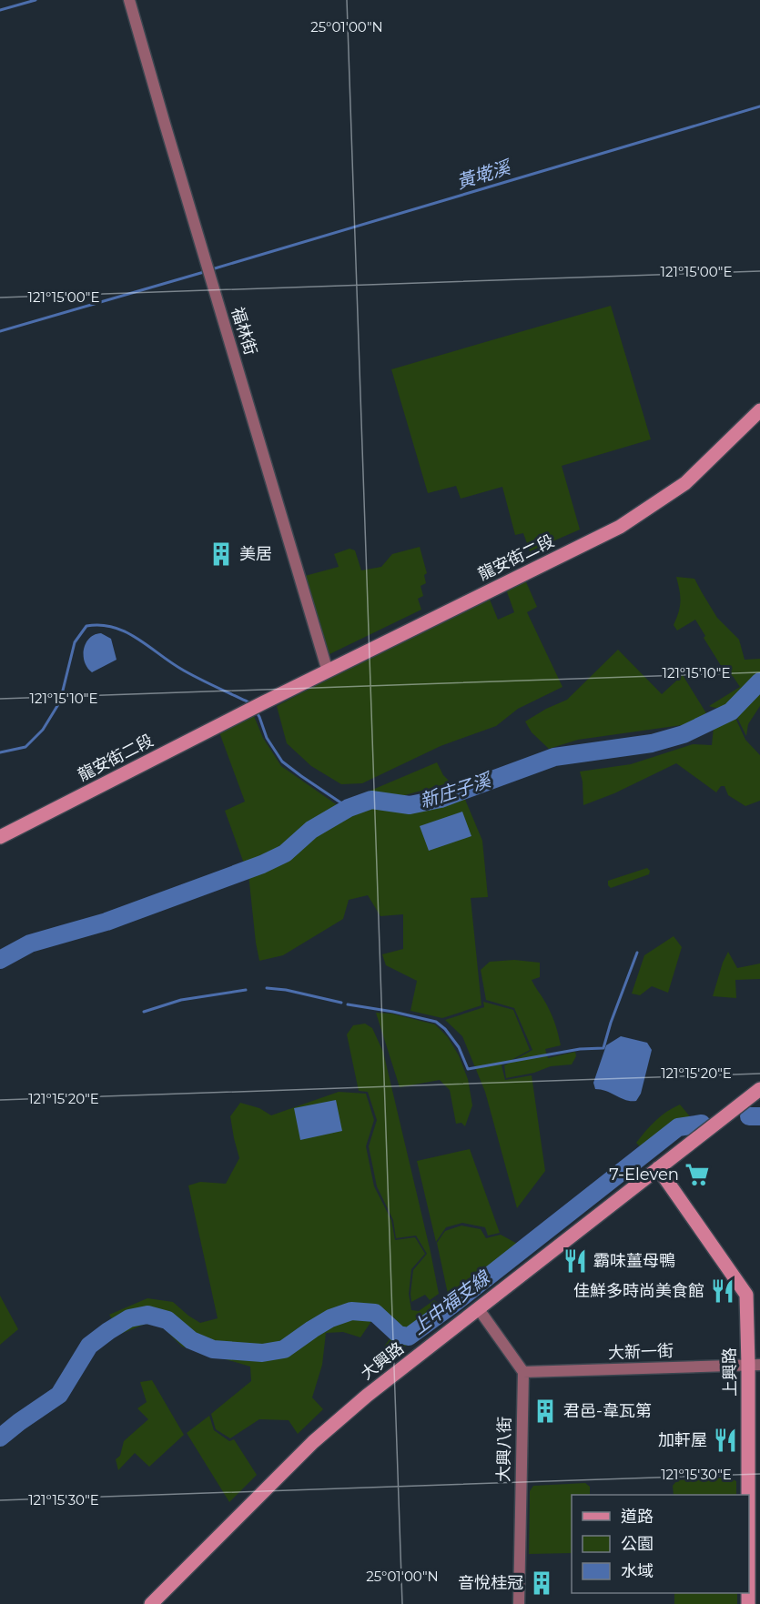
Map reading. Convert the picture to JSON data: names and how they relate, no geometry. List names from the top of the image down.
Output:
{
  "streets": {
    "street": [
      "福林街",
      "龍安街二段",
      "大新一街",
      "大興路",
      "上興路",
      "大興八街"
    ]
  },
  "crossings": [
    ["福林街", "龍安街二段"],
    ["大新一街", "上興路"],
    ["大新一街", "大興八街"],
    ["大興路", "上興路"]
  ],
  "water": ["黃墘溪", "新庄子溪", "上中福支線"],
  "places": {
    "building": ["美居", "君邑-韋瓦第", "音悅桂冠"],
    "supermarket": ["7-Eleven"],
    "restaurant": ["霸味薑母鴨", "佳鮮多時尚美食館", "加軒屋"]
  },
  "legend": ["道路", "公園", "水域"],
  "coordinates": [
    "25°01'00\"N",
    "121°15'00\"E",
    "121°15'10\"E",
    "121°15'20\"E",
    "121°15'30\"E"
  ]
}
